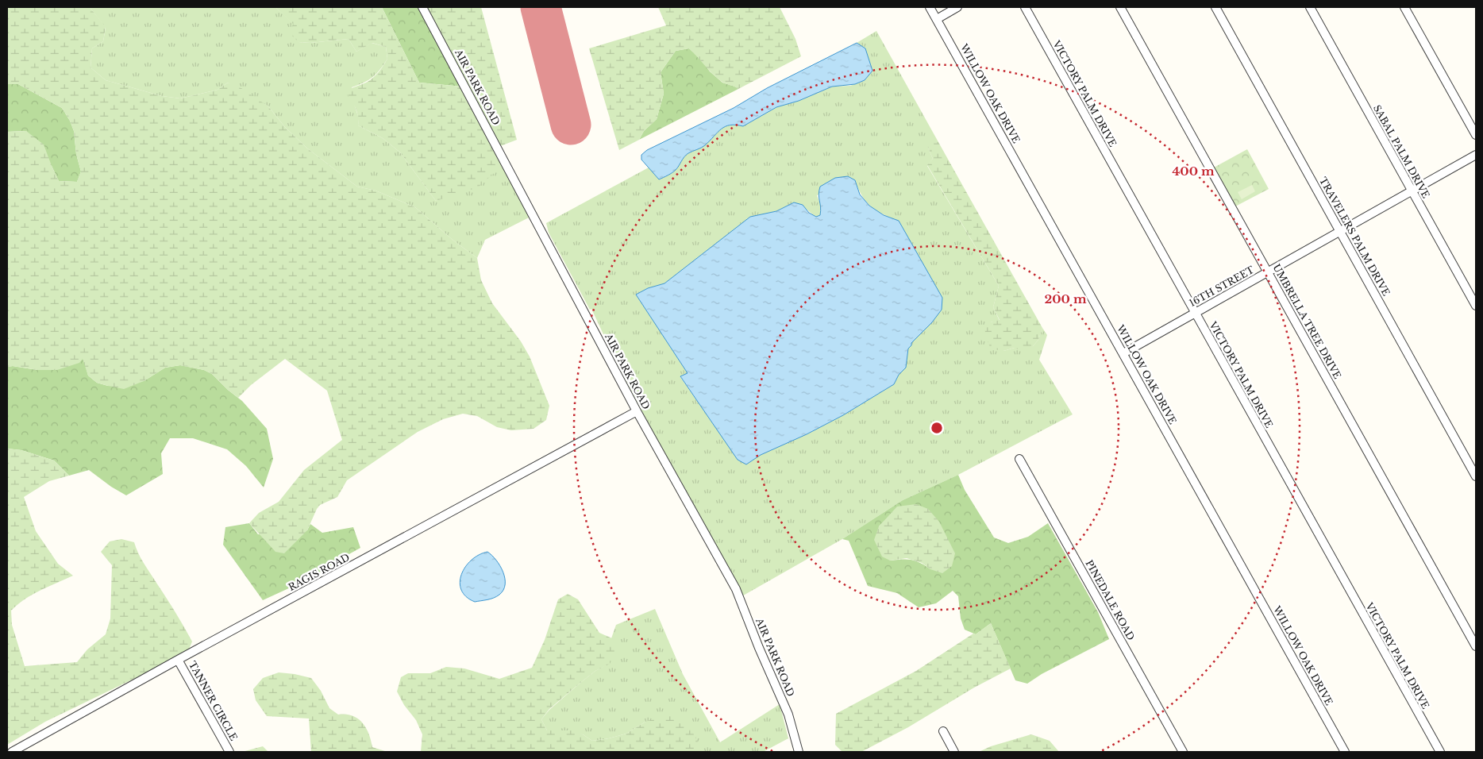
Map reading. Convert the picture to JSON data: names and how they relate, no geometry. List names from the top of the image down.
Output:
{
  "streets": {
    "street": [
      "AIR PARK ROAD",
      "WILLOW OAK DRIVE",
      "VICTORY PALM DRIVE",
      "SABAL PALM DRIVE",
      "TRAVELERS PALM DRIVE",
      "16TH STREET",
      "UMBRELLA TREE DRIVE",
      "RAGIS ROAD",
      "PINEDALE ROAD",
      "TANNER CIRCLE"
    ]
  },
  "crossings": [
    ["AIR PARK ROAD", "RAGIS ROAD"],
    ["WILLOW OAK DRIVE", "16TH STREET"],
    ["VICTORY PALM DRIVE", "16TH STREET"],
    ["SABAL PALM DRIVE", "16TH STREET"],
    ["TRAVELERS PALM DRIVE", "16TH STREET"],
    ["16TH STREET", "UMBRELLA TREE DRIVE"],
    ["RAGIS ROAD", "TANNER CIRCLE"]
  ],
  "rings": ["400 m", "200 m"]
}
